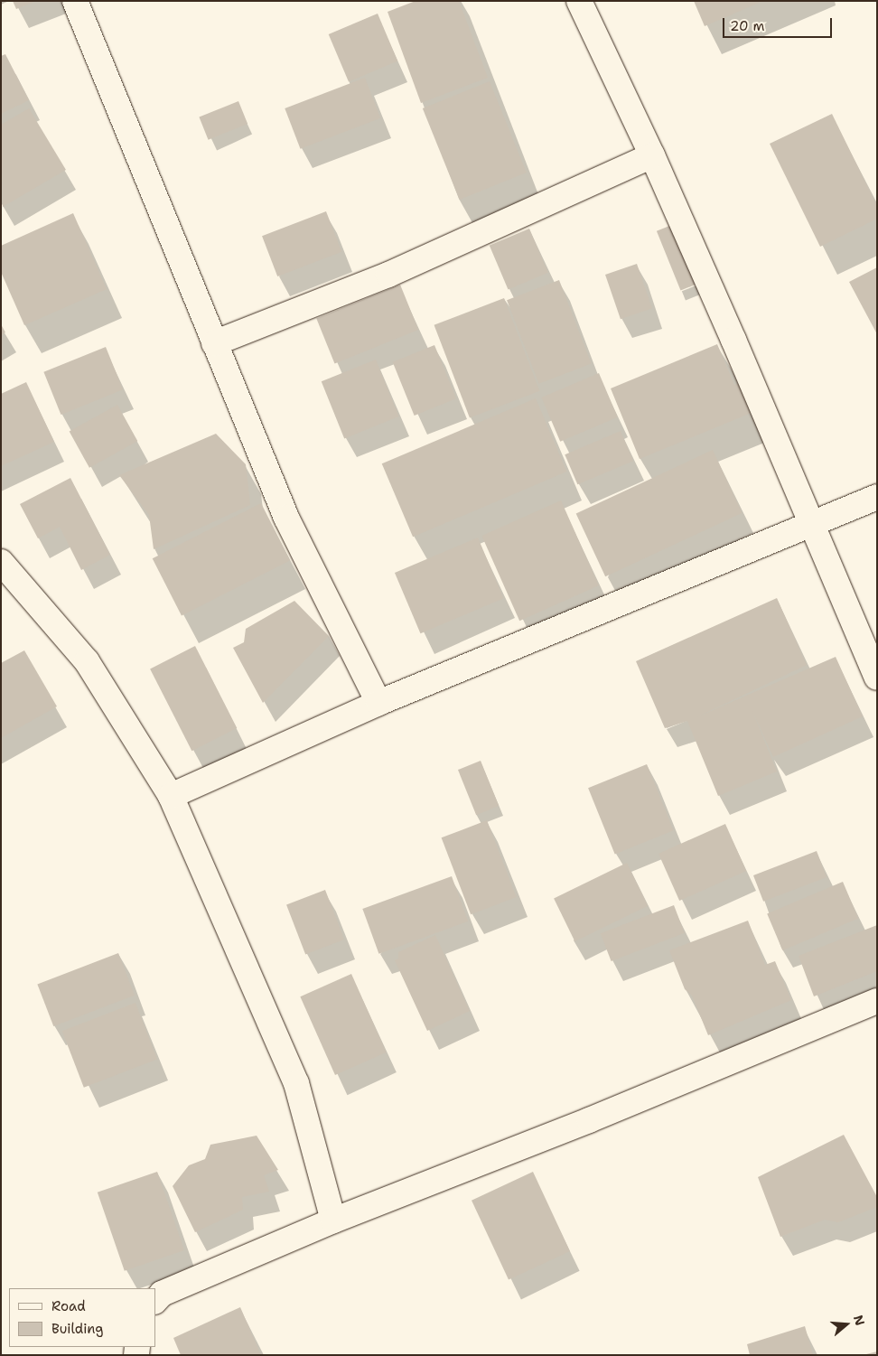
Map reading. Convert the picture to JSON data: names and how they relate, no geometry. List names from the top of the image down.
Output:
{
  "legend": ["Road", "Building"],
  "scale_bar": "20 m",
  "north": "right"
}
